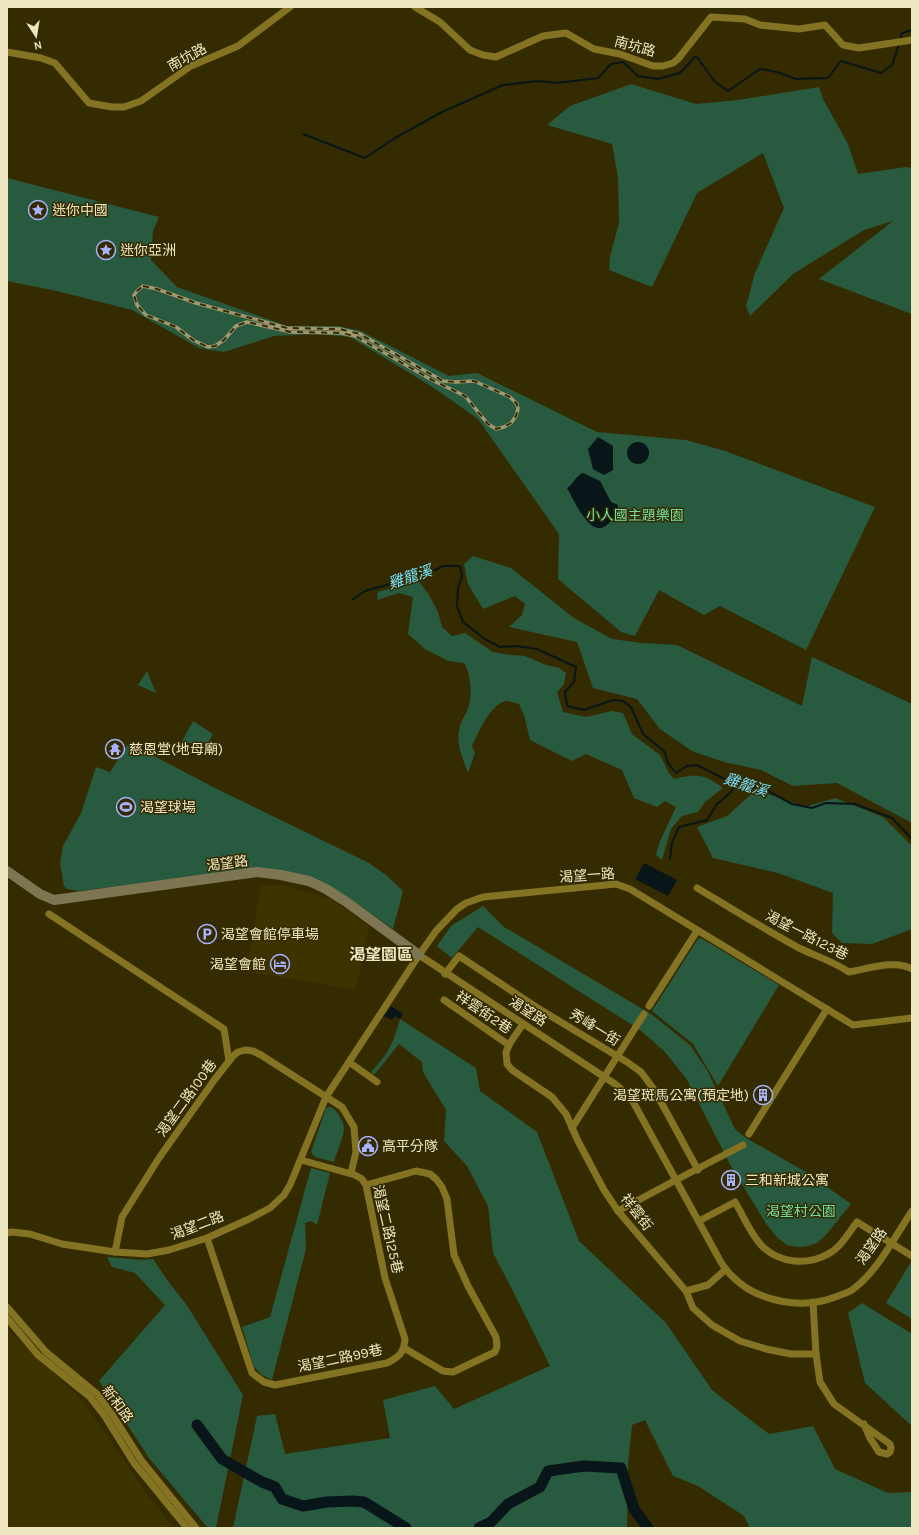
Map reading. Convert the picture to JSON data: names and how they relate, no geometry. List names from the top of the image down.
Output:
{
  "streets": {
    "street": [
      "南坑路",
      "渴望路",
      "渴望一路",
      "渴望一路123巷",
      "祥雲街2巷",
      "秀峰一街",
      "渴望二路100巷",
      "祥雲街",
      "渴望二路",
      "渴望二路125巷",
      "渴望二路99巷",
      "新和路"
    ]
  },
  "crossings": [
    ["渴望路", "渴望一路"],
    ["渴望路", "秀峰一街"],
    ["渴望路", "祥雲街"],
    ["渴望一路", "渴望二路100巷"],
    ["渴望一路", "渴望二路"],
    ["祥雲街2巷", "祥雲街"],
    ["渴望二路100巷", "渴望二路"],
    ["渴望二路100巷", "渴望二路125巷"],
    ["渴望二路", "渴望二路125巷"],
    ["渴望二路", "渴望二路99巷"],
    ["渴望二路125巷", "渴望二路99巷"]
  ],
  "districts": ["渴望園區"],
  "water": ["雞籠溪"],
  "parks": ["小人國主題樂園", "渴望村公園"],
  "places": {
    "place": ["迷你中國", "迷你亞洲"],
    "temple": ["慈恩堂(地母廟)"],
    "sports": ["渴望球場"],
    "parking": ["渴望會館停車場"],
    "hotel": ["渴望會館"],
    "building": ["渴望斑馬公寓(預定地)", "三和新城公寓"],
    "public building": ["高平分隊"]
  },
  "north": "bottom"
}
